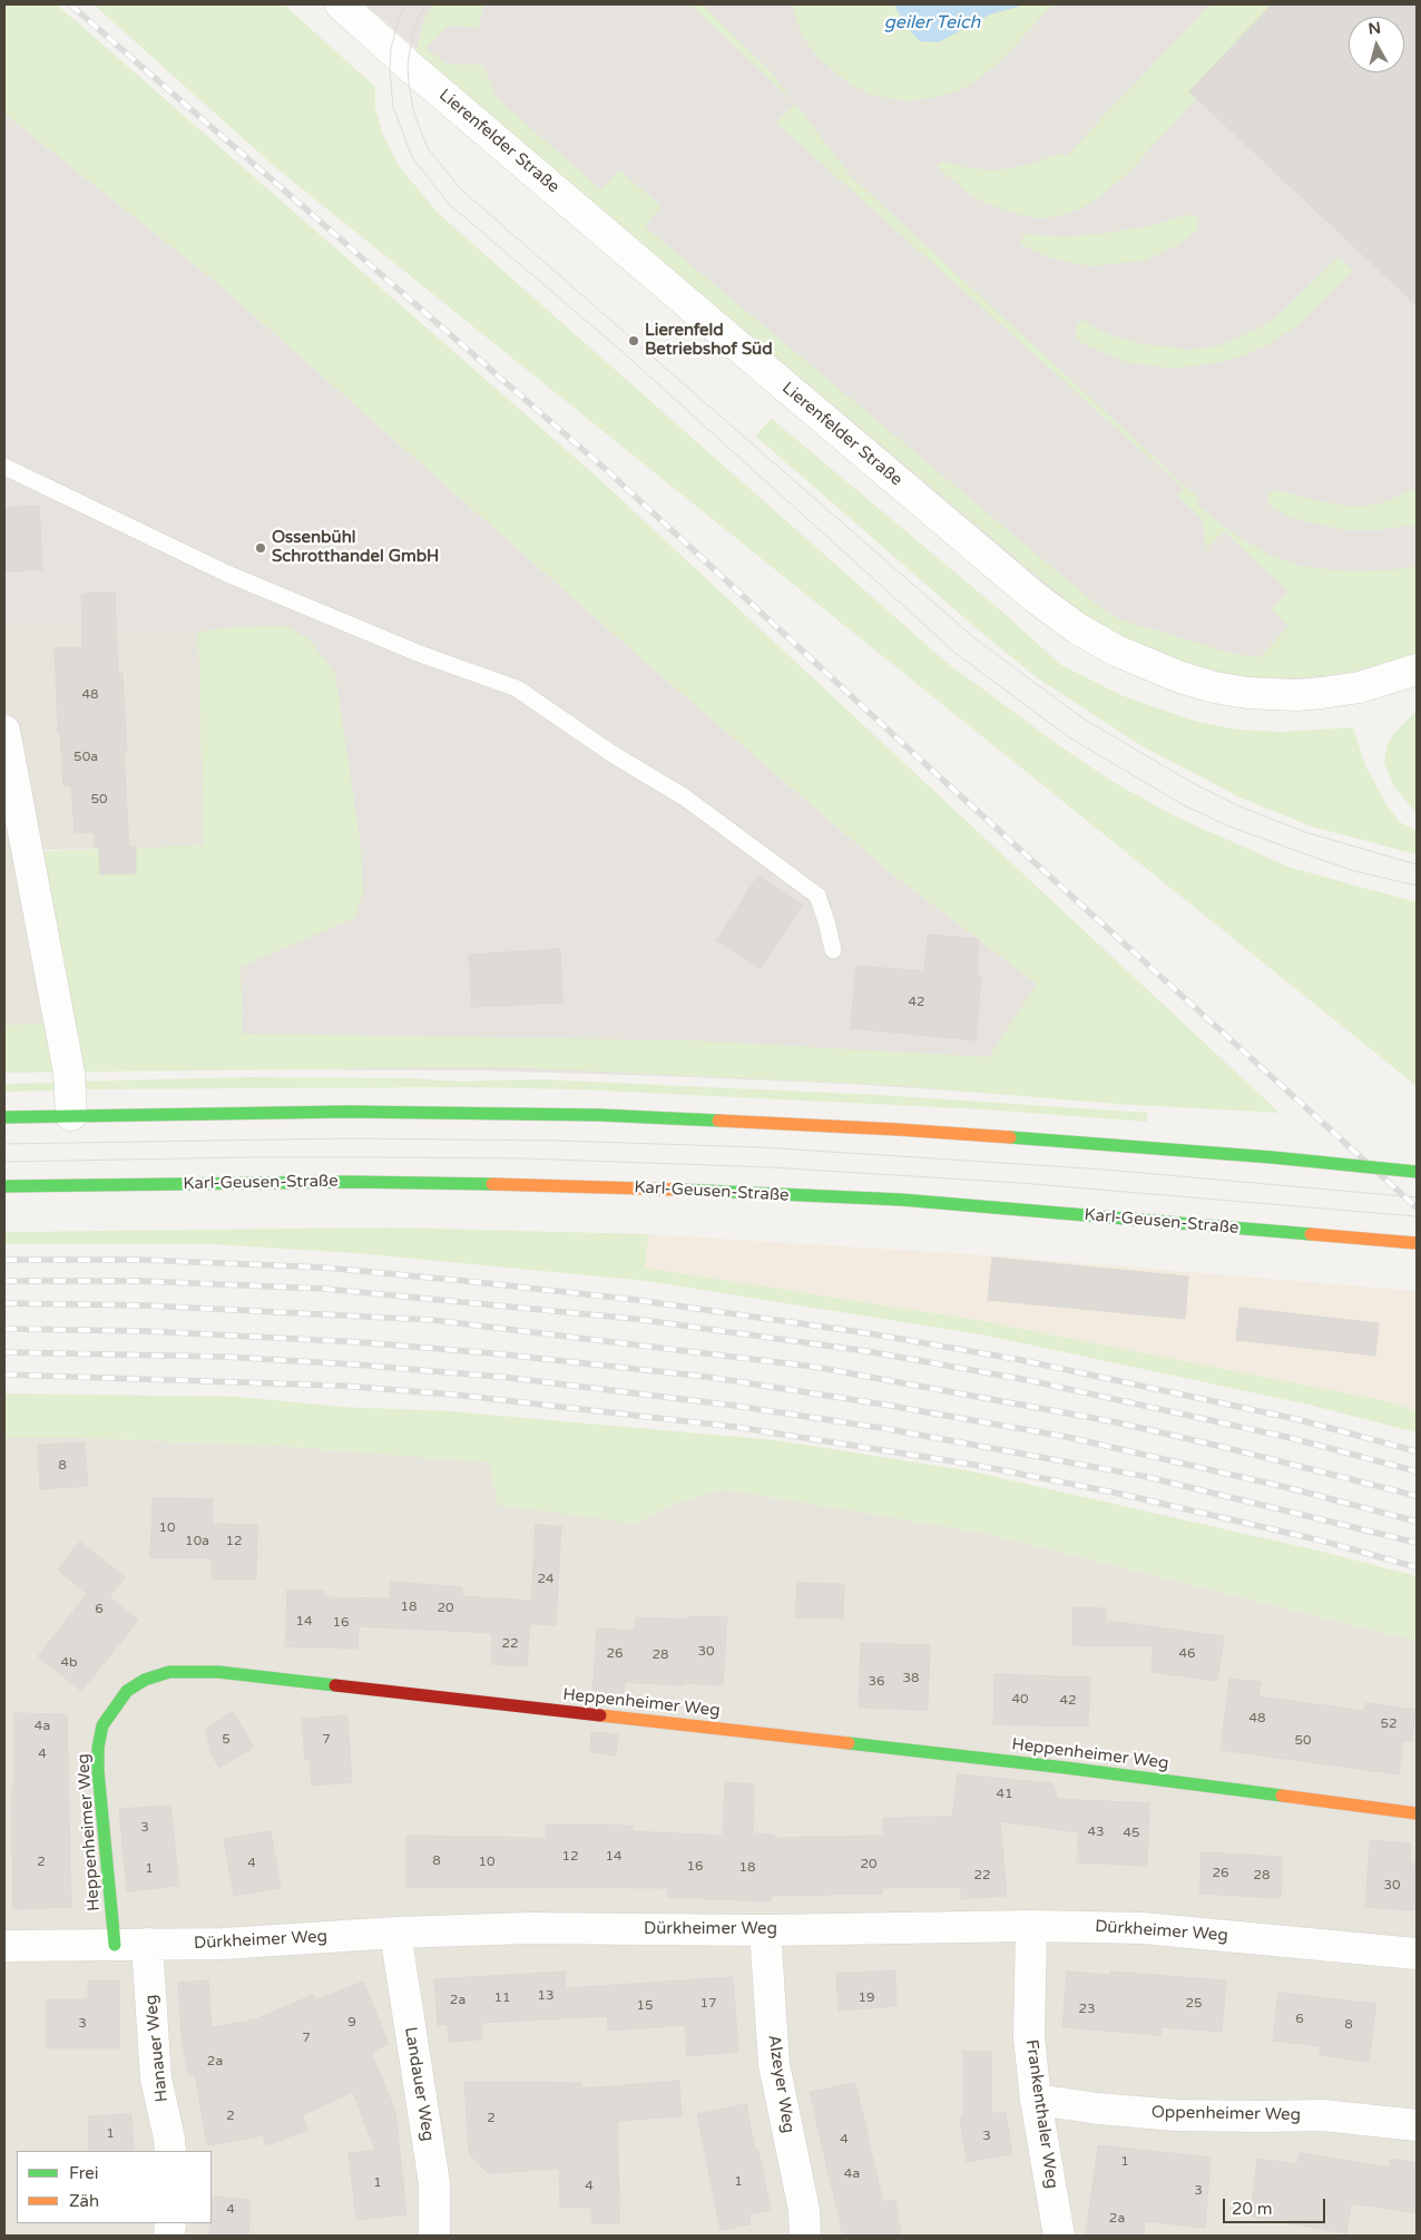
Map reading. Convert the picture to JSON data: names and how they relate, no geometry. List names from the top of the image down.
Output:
{
  "streets": {
    "main road": ["Karl-Geusen-Straße", "Heppenheimer Weg"],
    "street": [
      "Lierenfelder Straße",
      "Dürkheimer Weg",
      "Hanauer Weg",
      "Landauer Weg",
      "Alzeyer Weg",
      "Frankenthaler Weg",
      "Oppenheimer Weg"
    ]
  },
  "crossings": [
    ["Heppenheimer Weg", "Dürkheimer Weg"],
    ["Dürkheimer Weg", "Hanauer Weg"],
    ["Dürkheimer Weg", "Landauer Weg"],
    ["Dürkheimer Weg", "Alzeyer Weg"],
    ["Dürkheimer Weg", "Frankenthaler Weg"],
    ["Frankenthaler Weg", "Oppenheimer Weg"]
  ],
  "water": ["geiler Teich"],
  "places": ["Lierenfeld Betriebshof Süd", "Ossenbühl Schrotthandel GmbH"],
  "house_numbers": [
    "48",
    "50a",
    "50",
    "42",
    "8",
    "10",
    "10a",
    "12",
    "24",
    "18",
    "20",
    "6",
    "14",
    "16",
    "22",
    "30",
    "26",
    "46",
    "28",
    "4b",
    "38",
    "36",
    "40",
    "42",
    "48",
    "52",
    "4a",
    "5",
    "7",
    "50",
    "4",
    "41",
    "3",
    "43",
    "45",
    "12",
    "14",
    "8",
    "2",
    "10",
    "4",
    "20",
    "16",
    "18",
    "1",
    "26",
    "22",
    "28",
    "30",
    "13",
    "11",
    "19",
    "2a",
    "17",
    "25",
    "15",
    "23",
    "6",
    "9",
    "3",
    "8",
    "7",
    "2a",
    "2",
    "2",
    "1",
    "3",
    "4",
    "1",
    "4a",
    "1",
    "1",
    "4",
    "3",
    "4",
    "2a"
  ],
  "legend": ["Frei", "Zäh"],
  "scale_bar": "20 m",
  "north": "top"
}
